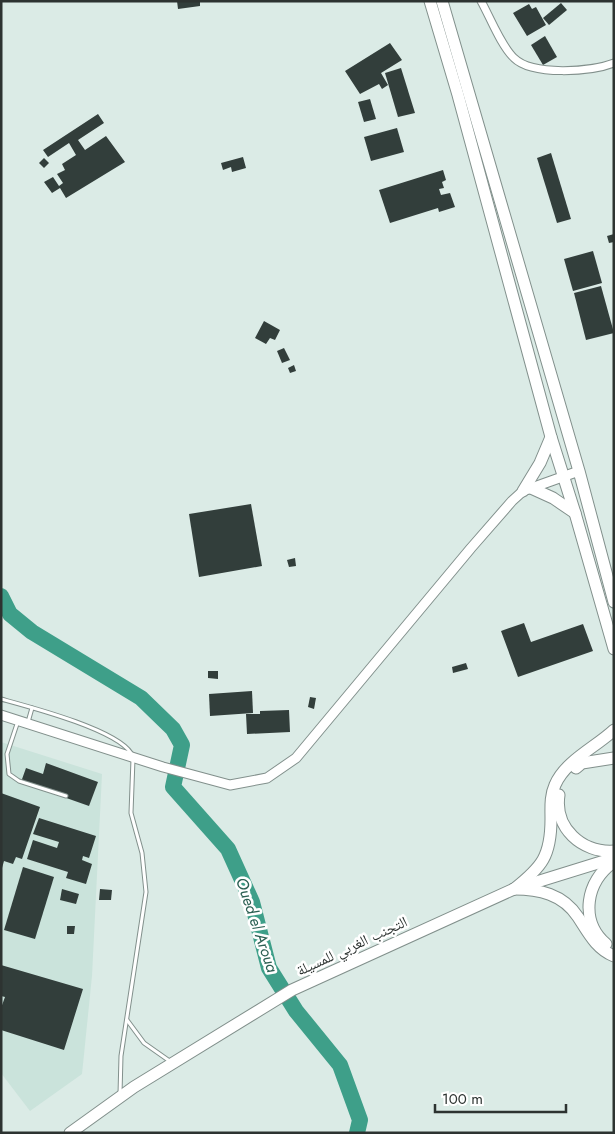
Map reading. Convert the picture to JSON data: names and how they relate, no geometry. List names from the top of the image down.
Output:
{
  "streets": {
    "main road": ["التجنب الغربي للمسيلة"]
  },
  "water": ["Oued el Aroua"],
  "scale_bar": "100 m"
}
